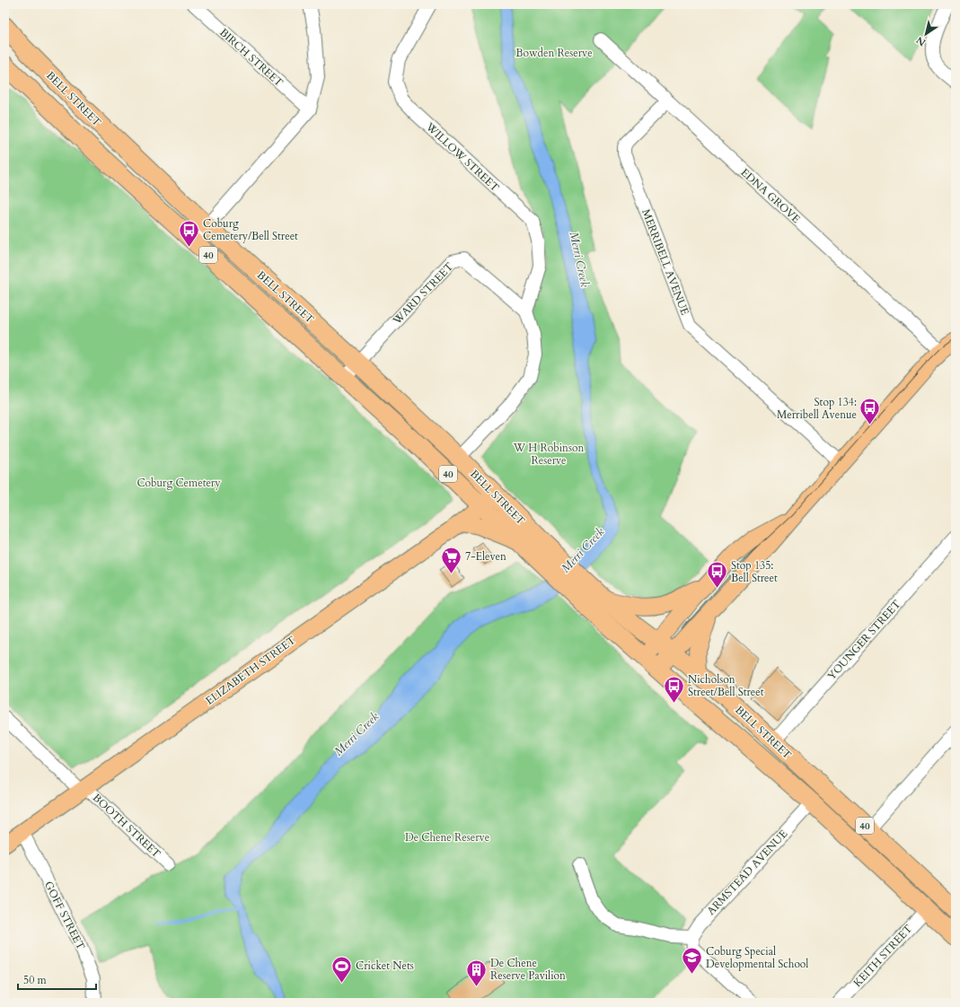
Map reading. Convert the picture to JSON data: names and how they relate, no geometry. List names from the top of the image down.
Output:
{
  "streets": {
    "highway": ["BELL STREET", "40"],
    "main road": ["ELIZABETH STREET"],
    "street": [
      "BIRCH STREET",
      "WILLOW STREET",
      "EDNA GROVE",
      "MERRIBELL AVENUE",
      "WARD STREET",
      "YOUNGER STREET",
      "BOOTH STREET",
      "ARMSTEAD AVENUE",
      "GOFF STREET",
      "KEITH STREET"
    ]
  },
  "crossings": [
    ["BELL STREET", "WARD STREET"],
    ["BELL STREET", "YOUNGER STREET"],
    ["BELL STREET", "ELIZABETH STREET"],
    ["BELL STREET", "ARMSTEAD AVENUE"],
    ["BELL STREET", "KEITH STREET"],
    ["WILLOW STREET", "WARD STREET"],
    ["EDNA GROVE", "MERRIBELL AVENUE"],
    ["ELIZABETH STREET", "BOOTH STREET"],
    ["ELIZABETH STREET", "GOFF STREET"]
  ],
  "water": ["Merri Creek"],
  "parks": [
    "Bowden Reserve",
    "W H Robinson Reserve",
    "Coburg Cemetery",
    "De Chene Reserve"
  ],
  "places": {
    "bus stop": [
      "Coburg Cemetery/Bell Street",
      "Stop 134: Merribell Avenue",
      "Stop 135: Bell Street",
      "Nicholson Street/Bell Street"
    ],
    "supermarket": ["7-Eleven"],
    "school or university": ["Coburg Special Developmental School"],
    "sports": ["Cricket Nets"],
    "building": ["De Chene Reserve Pavilion"]
  },
  "scale_bar": "50 m",
  "north": "bottom left"
}
